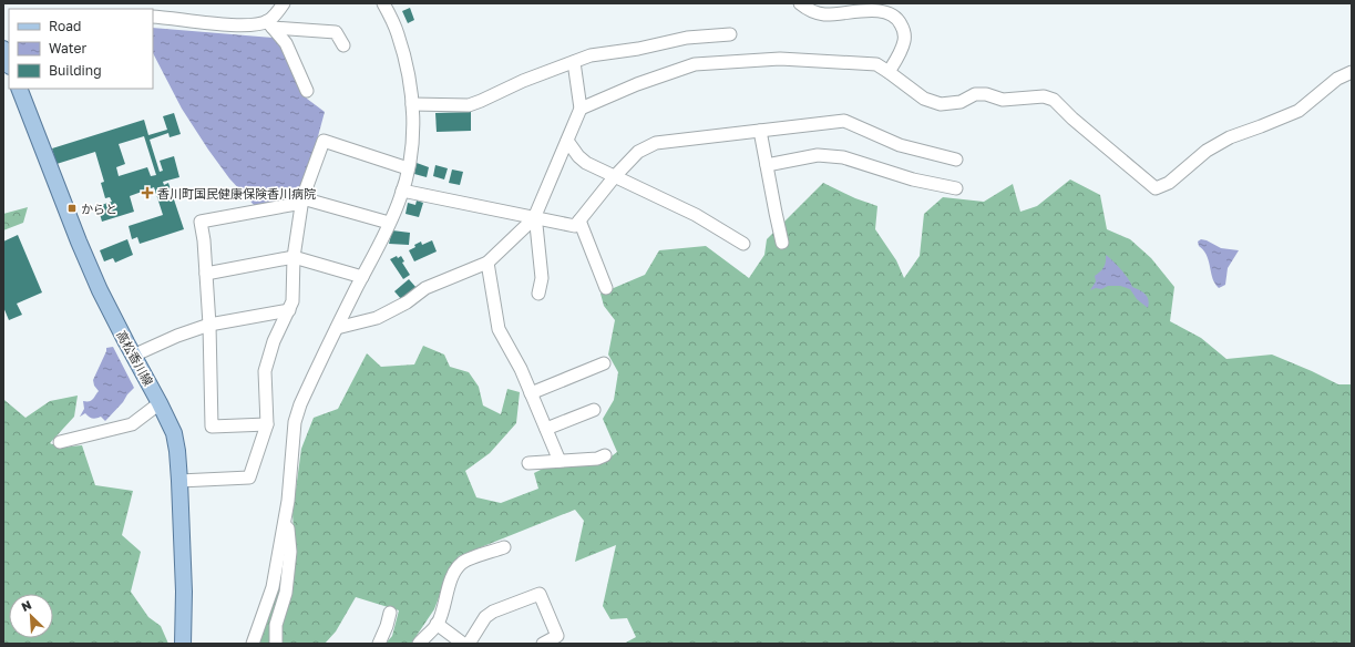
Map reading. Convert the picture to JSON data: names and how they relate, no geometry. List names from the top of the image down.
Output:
{
  "streets": {
    "main road": ["高松香川線"]
  },
  "places": {
    "health": ["香川町国民健康保険香川病院"],
    "transit": ["からと"]
  },
  "legend": ["Road", "Water", "Building"],
  "north": "top left"
}
